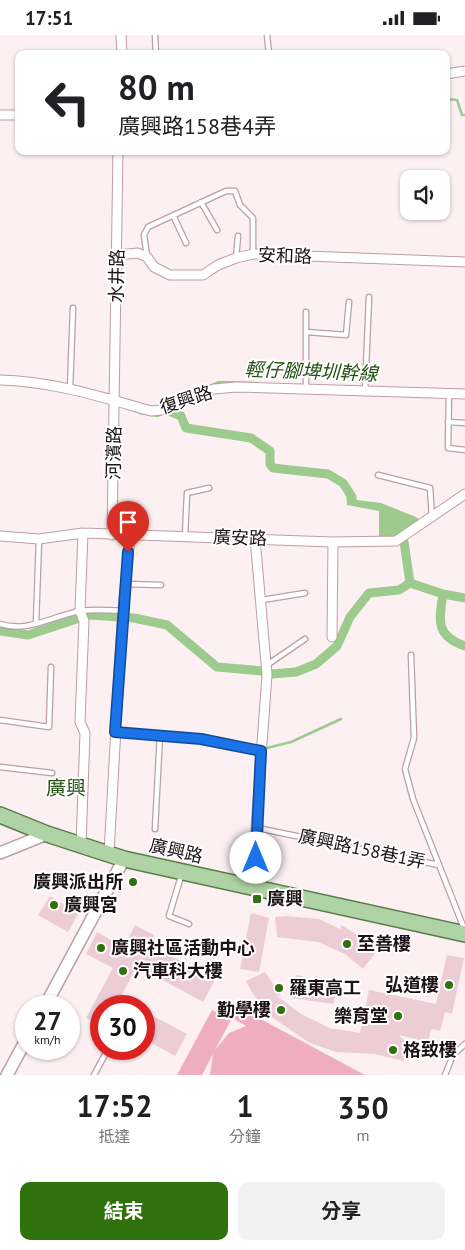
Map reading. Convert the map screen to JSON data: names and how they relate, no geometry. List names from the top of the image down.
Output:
{
  "streets": {
    "main road": ["廣興路"],
    "street": [
      "安和路",
      "水井路",
      "復興路",
      "河濱路",
      "廣安路"
    ],
    "lane": ["廣興路158巷1弄"]
  },
  "crossings": [
    ["水井路", "復興路"],
    ["水井路", "河濱路"],
    ["復興路", "河濱路"],
    ["河濱路", "廣安路"]
  ],
  "districts": ["廣興"],
  "water": ["輕仔腳埤圳幹線"],
  "places": {
    "other": [
      "廣興派出所",
      "廣興宮",
      "至善樓",
      "廣興社區活動中心",
      "汽車科大樓",
      "弘道樓",
      "羅東高工",
      "勤學樓",
      "樂育堂",
      "格致樓"
    ],
    "transit": ["廣興"]
  },
  "page": {
    "status": "17:51",
    "turn": ["80 m", "廣興路158巷4弄"],
    "speed": "27 km/h",
    "limit": "30",
    "eta": [
      "17:52",
      "抵達",
      "1",
      "分鐘",
      "350",
      "m"
    ],
    "buttons": ["結束", "分享"]
  }
}
